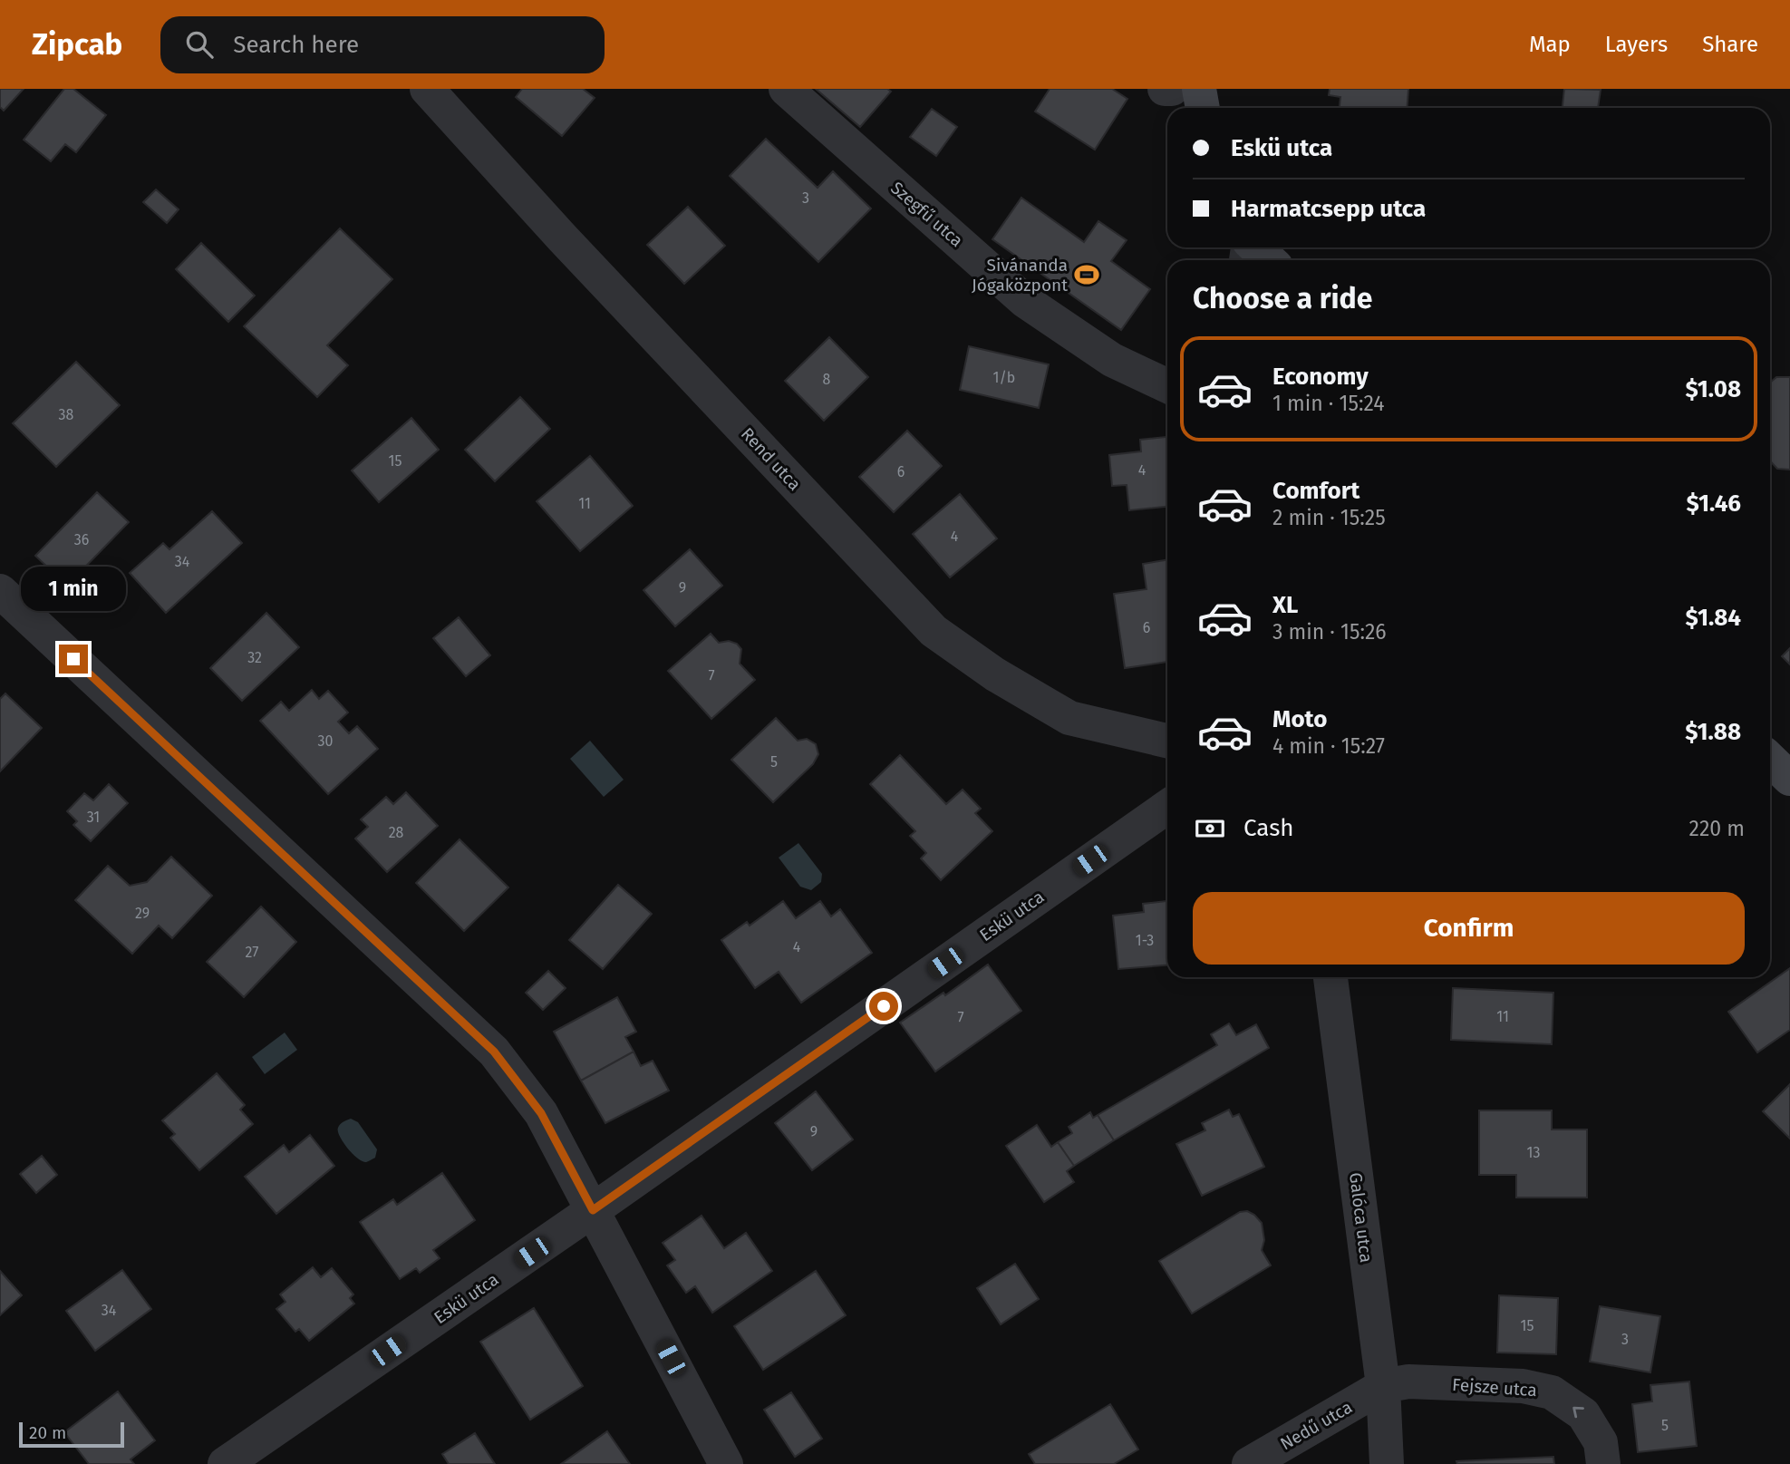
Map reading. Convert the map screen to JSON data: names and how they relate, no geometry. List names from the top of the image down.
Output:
{
  "streets": {
    "street": [
      "Szegfű utca",
      "Rend utca",
      "Eskü utca",
      "Galóca utca",
      "Fejsze utca",
      "Nedű utca"
    ]
  },
  "crossings": [
    ["Galóca utca", "Fejsze utca"],
    ["Galóca utca", "Nedű utca"],
    ["Fejsze utca", "Nedű utca"]
  ],
  "one_way": ["Fejsze utca"],
  "places": {
    "sports": ["Sivánanda Jógaközpont"]
  },
  "house_numbers": [
    "3",
    "1/b",
    "8",
    "38",
    "15",
    "4",
    "6",
    "11",
    "4",
    "36",
    "34",
    "9",
    "6",
    "32",
    "7",
    "30",
    "5",
    "31",
    "28",
    "29",
    "1-3",
    "4",
    "27",
    "11",
    "7",
    "9",
    "13",
    "34",
    "15",
    "3",
    "5"
  ],
  "scale_bar": "20 m",
  "page": {
    "header": "Zipcab",
    "search": "Search here",
    "nav": ["Map", "Layers", "Share"],
    "banner": ["Eskü utca", "Harmatcsepp utca"],
    "heading": "Choose a ride",
    "list": [
      {
        "name": "Economy",
        "note": "1 min · 15:24",
        "value": "$1.08"
      },
      {
        "name": "Comfort",
        "note": "2 min · 15:25",
        "value": "$1.46"
      },
      {
        "name": "XL",
        "note": "3 min · 15:26",
        "value": "$1.84"
      },
      {
        "name": "Moto",
        "note": "4 min · 15:27",
        "value": "$1.88"
      }
    ],
    "bubble": "1 min",
    "pay": ["Cash", "220 m"],
    "buttons": "Confirm",
    "scale": "20 m"
  }
}
